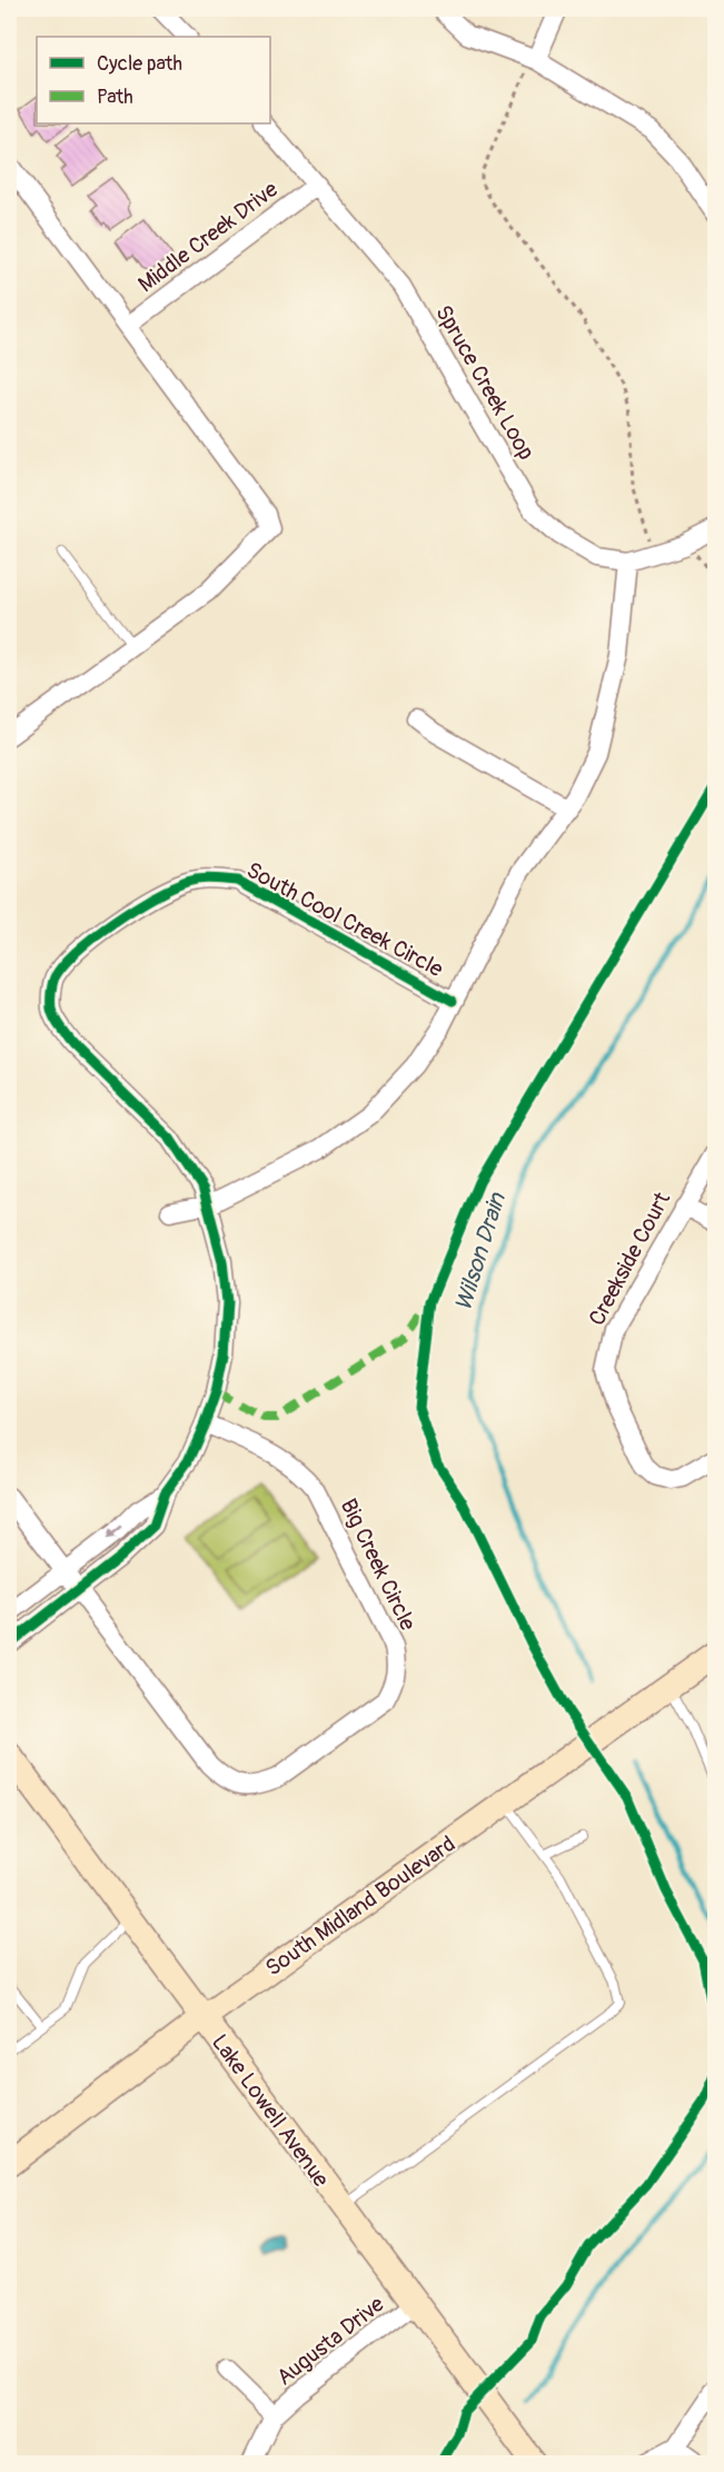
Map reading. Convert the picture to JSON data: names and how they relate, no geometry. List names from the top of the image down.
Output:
{
  "streets": {
    "main road": ["South Midland Boulevard", "Lake Lowell Avenue"],
    "street": [
      "Middle Creek Drive",
      "Spruce Creek Loop",
      "South Cool Creek Circle",
      "Creekside Court",
      "Big Creek Circle",
      "Augusta Drive"
    ]
  },
  "crossings": [
    ["Middle Creek Drive", "Spruce Creek Loop"],
    ["South Cool Creek Circle", "Big Creek Circle"],
    ["South Midland Boulevard", "Lake Lowell Avenue"],
    ["Lake Lowell Avenue", "Augusta Drive"]
  ],
  "water": ["Wilson Drain"],
  "legend": ["Cycle path", "Path"]
}
